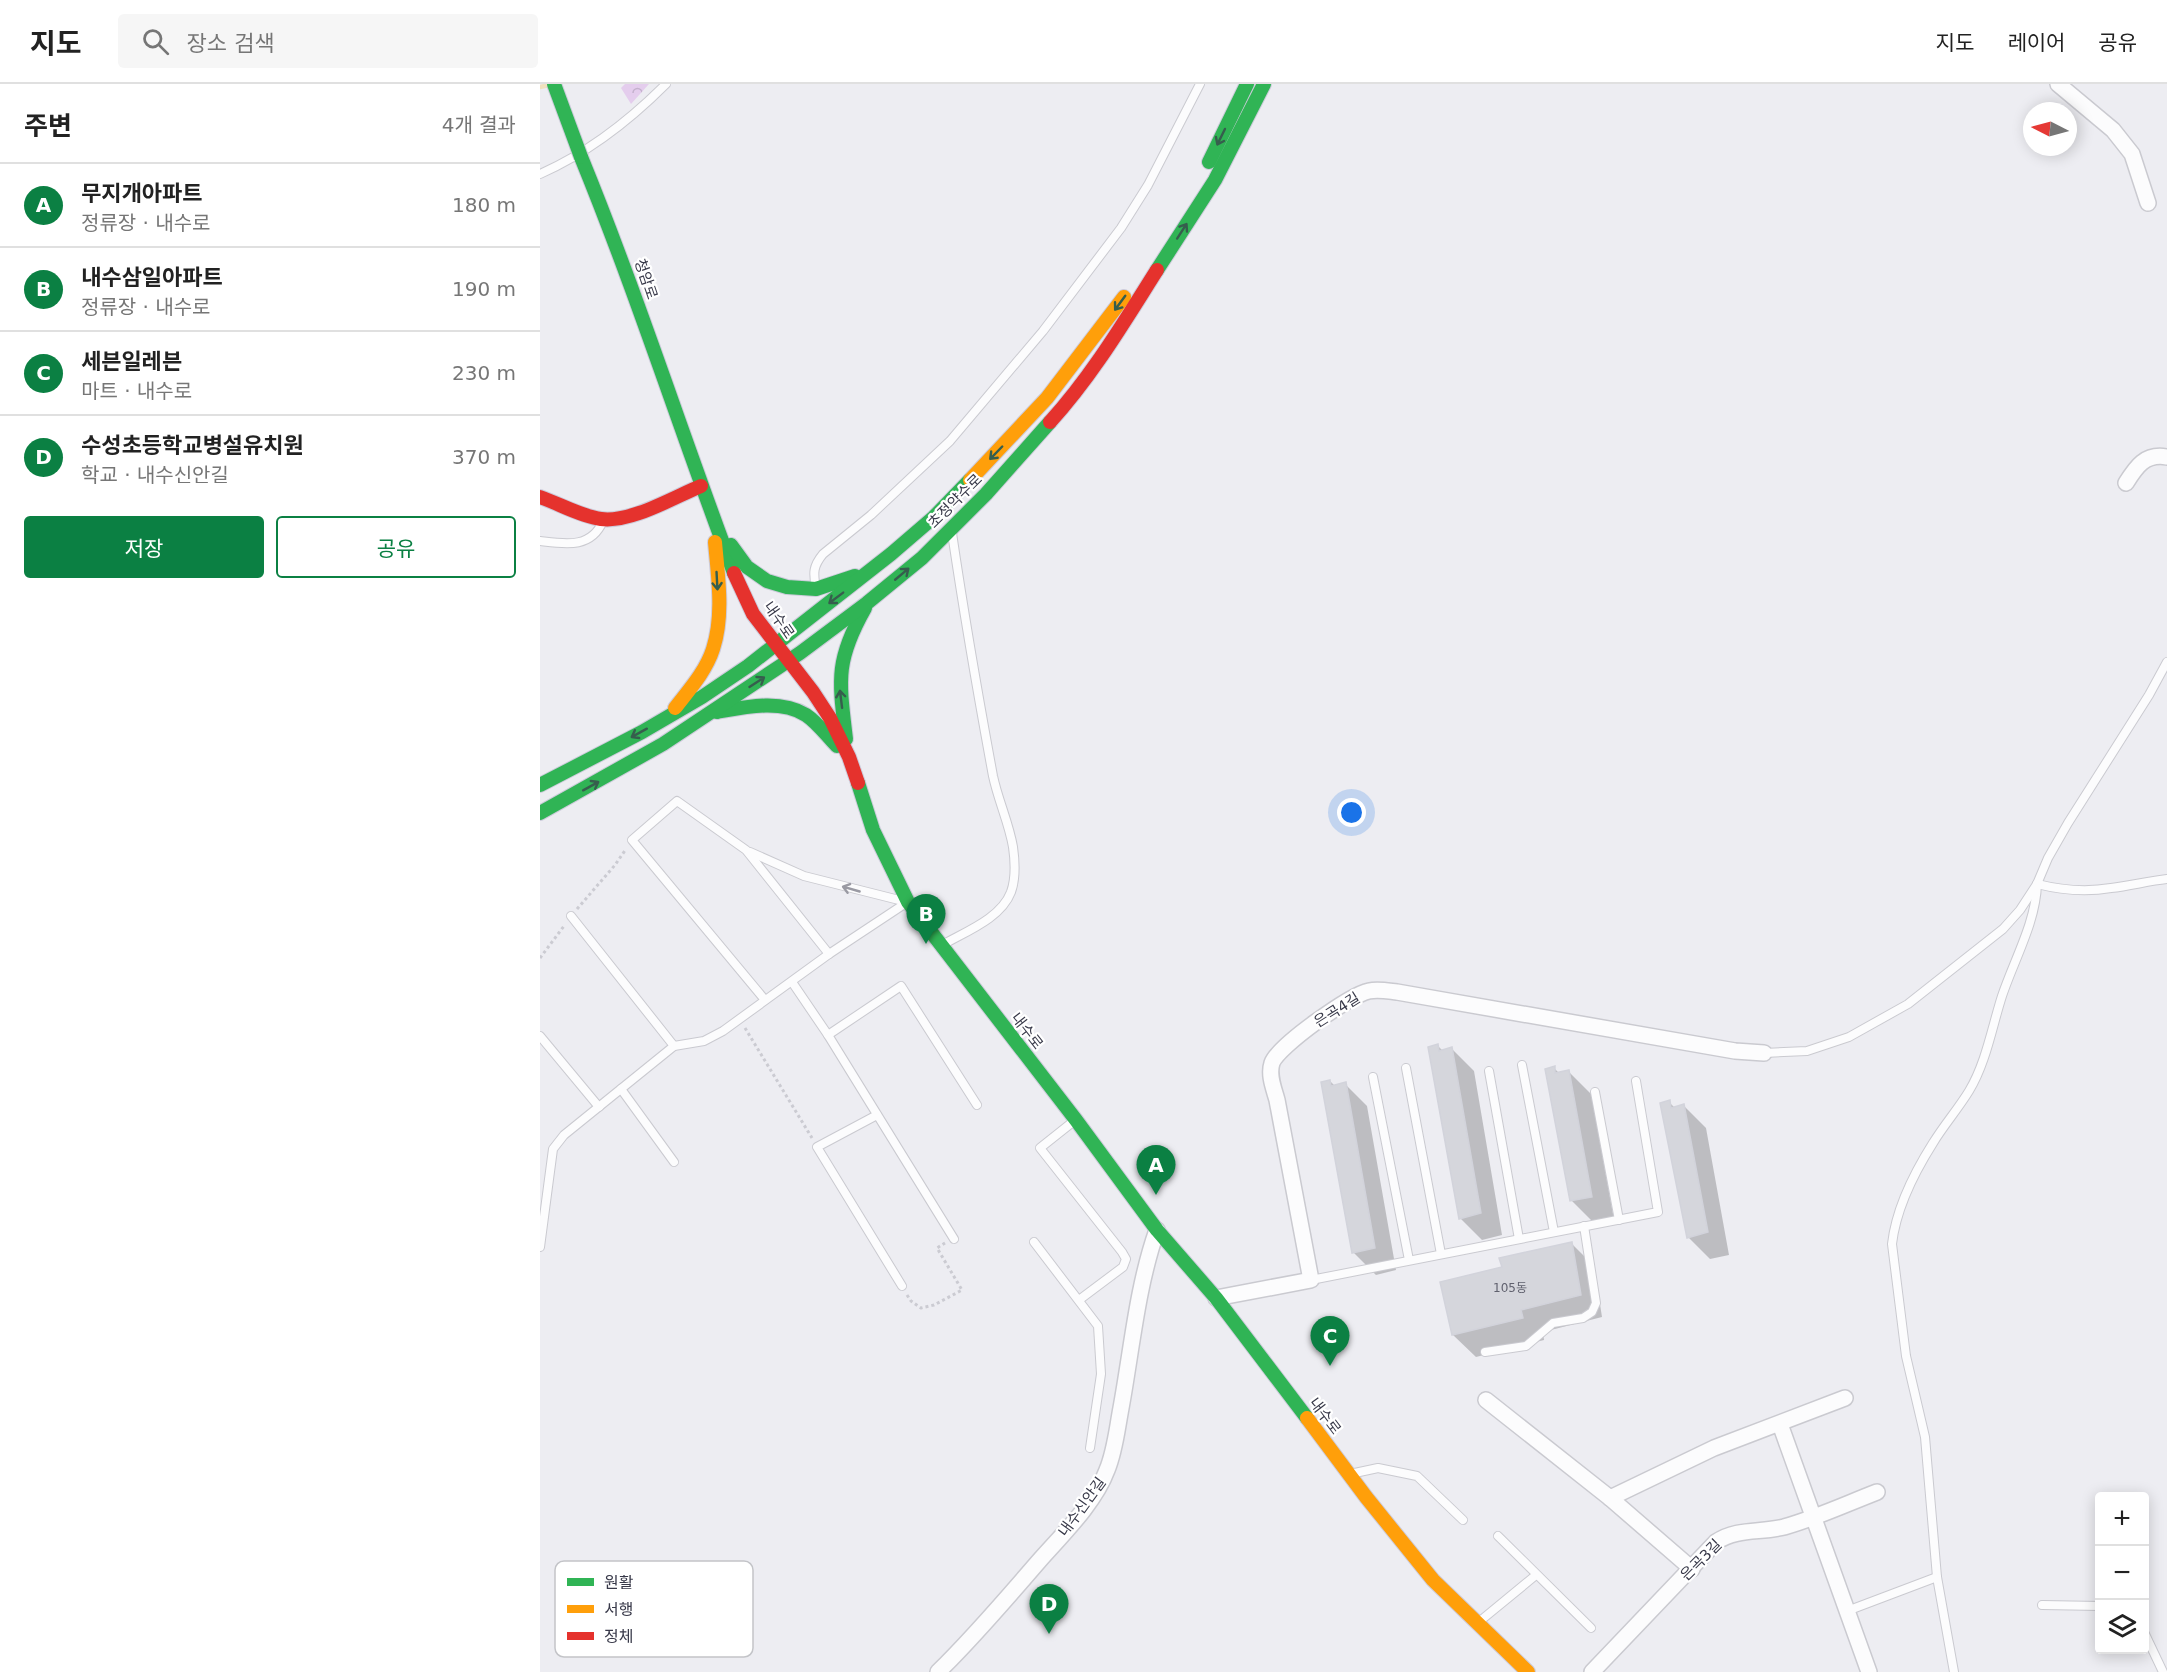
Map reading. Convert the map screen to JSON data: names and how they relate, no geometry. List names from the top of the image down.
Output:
{
  "streets": {
    "main road": ["청암로", "초정약수로", "내수로"],
    "street": ["은곡4길", "내수신안길", "은곡3길"]
  },
  "crossings": [
    ["청암로", "내수로"],
    ["초정약수로", "내수로"],
    ["내수로", "내수신안길"]
  ],
  "house_numbers": ["105동"],
  "legend": ["원활", "서행", "정체"],
  "north": "left",
  "page": {
    "header": "지도",
    "search": "장소 검색",
    "nav": ["지도", "레이어", "공유"],
    "heading": ["주변", "4개 결과"],
    "list": [
      {
        "mark": "A",
        "name": "무지개아파트",
        "note": "정류장 · 내수로",
        "value": "180 m"
      },
      {
        "mark": "B",
        "name": "내수삼일아파트",
        "note": "정류장 · 내수로",
        "value": "190 m"
      },
      {
        "mark": "C",
        "name": "세븐일레븐",
        "note": "마트 · 내수로",
        "value": "230 m"
      },
      {
        "mark": "D",
        "name": "수성초등학교병설유치원",
        "note": "학교 · 내수신안길",
        "value": "370 m"
      }
    ],
    "buttons": ["저장", "공유"],
    "pins": [
      "B",
      "A",
      "C",
      "D"
    ],
    "map_buttons": ["+", "−"]
  }
}
